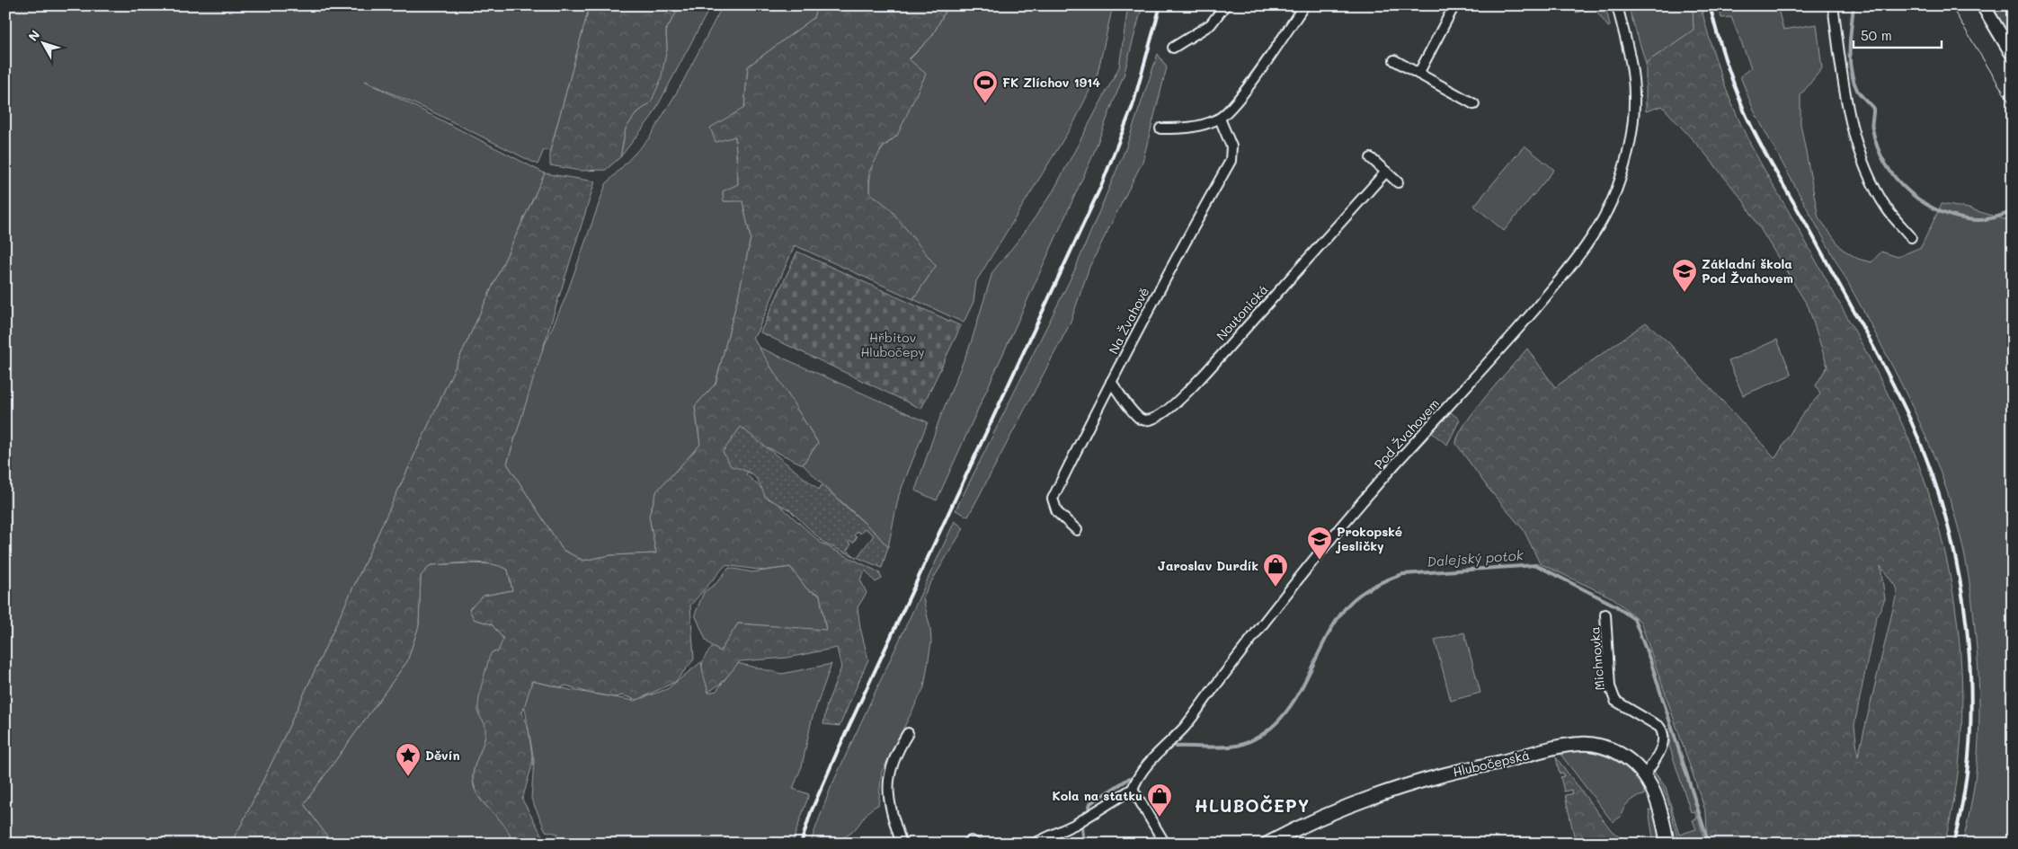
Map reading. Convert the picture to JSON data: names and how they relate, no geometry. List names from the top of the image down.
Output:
{
  "streets": {
    "street": [
      "Noutonická",
      "Na Žvahově",
      "Pod Žvahovem",
      "Michnovka",
      "Hlubočepská"
    ]
  },
  "crossings": [
    ["Noutonická", "Na Žvahově"],
    ["Michnovka", "Hlubočepská"]
  ],
  "districts": ["HLUBOČEPY"],
  "water": ["Dalejský potok"],
  "parks": ["Hřbitov Hlubočepy"],
  "places": {
    "sports": ["FK Zlíchov 1914"],
    "school or university": ["Základní škola Pod Žvahovem", "Prokopské jesličky"],
    "shop": ["Jaroslav Durdík", "Kola na statku"],
    "place": ["Děvín"]
  },
  "scale_bar": "50 m",
  "north": "top left"
}
